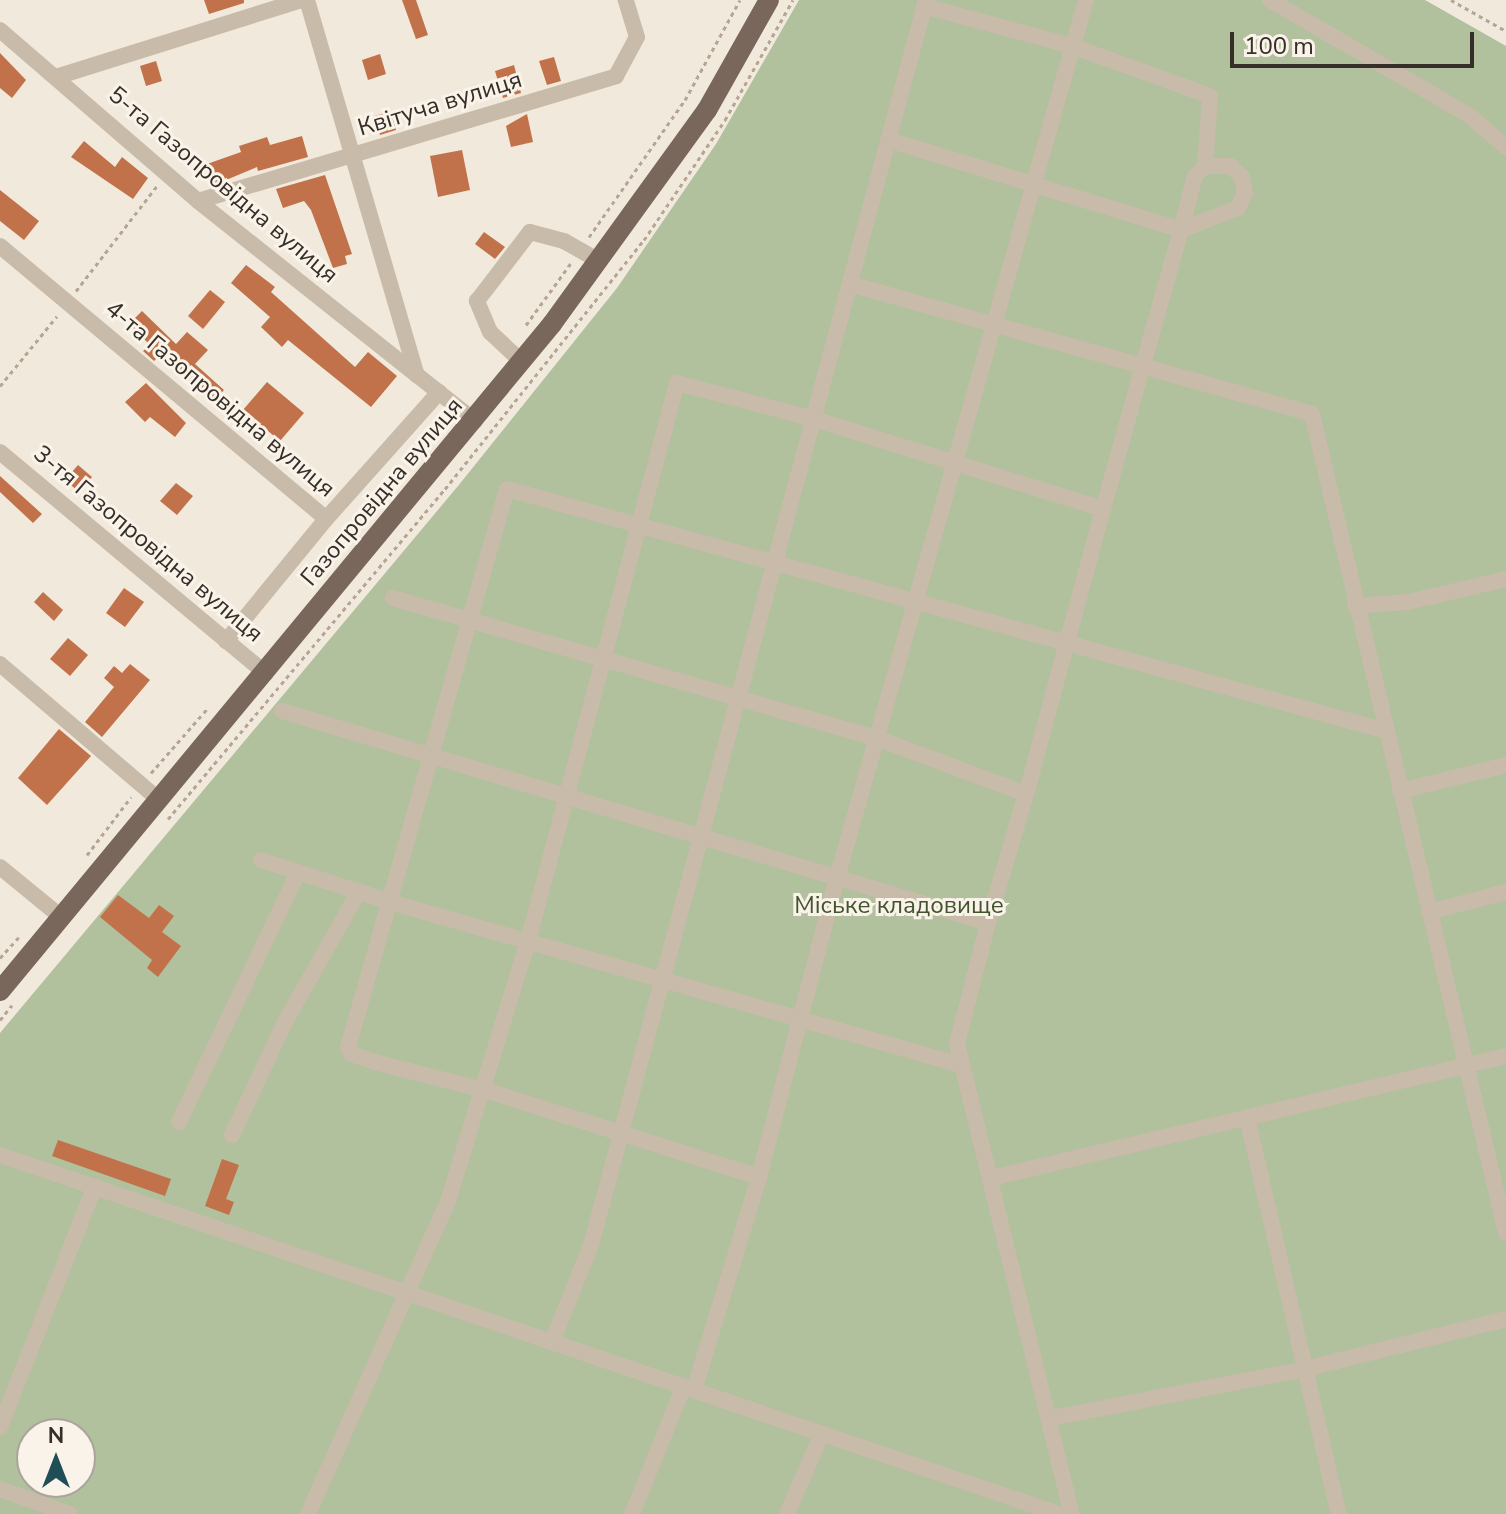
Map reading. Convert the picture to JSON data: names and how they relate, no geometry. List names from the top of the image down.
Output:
{
  "streets": {
    "main road": ["Газопровідна вулиця"],
    "street": [
      "Квітуча вулиця",
      "5-та Газопровідна вулиця",
      "4-та Газопровідна вулиця",
      "3-тя Газопровідна вулиця"
    ]
  },
  "crossings": [
    ["Квітуча вулиця", "5-та Газопровідна вулиця"],
    ["5-та Газопровідна вулиця", "Газопровідна вулиця"],
    ["4-та Газопровідна вулиця", "3-тя Газопровідна вулиця"],
    ["Газопровідна вулиця", "3-тя Газопровідна вулиця"]
  ],
  "parks": ["Міське кладовище"],
  "scale_bar": "100 m",
  "north": "top"
}
